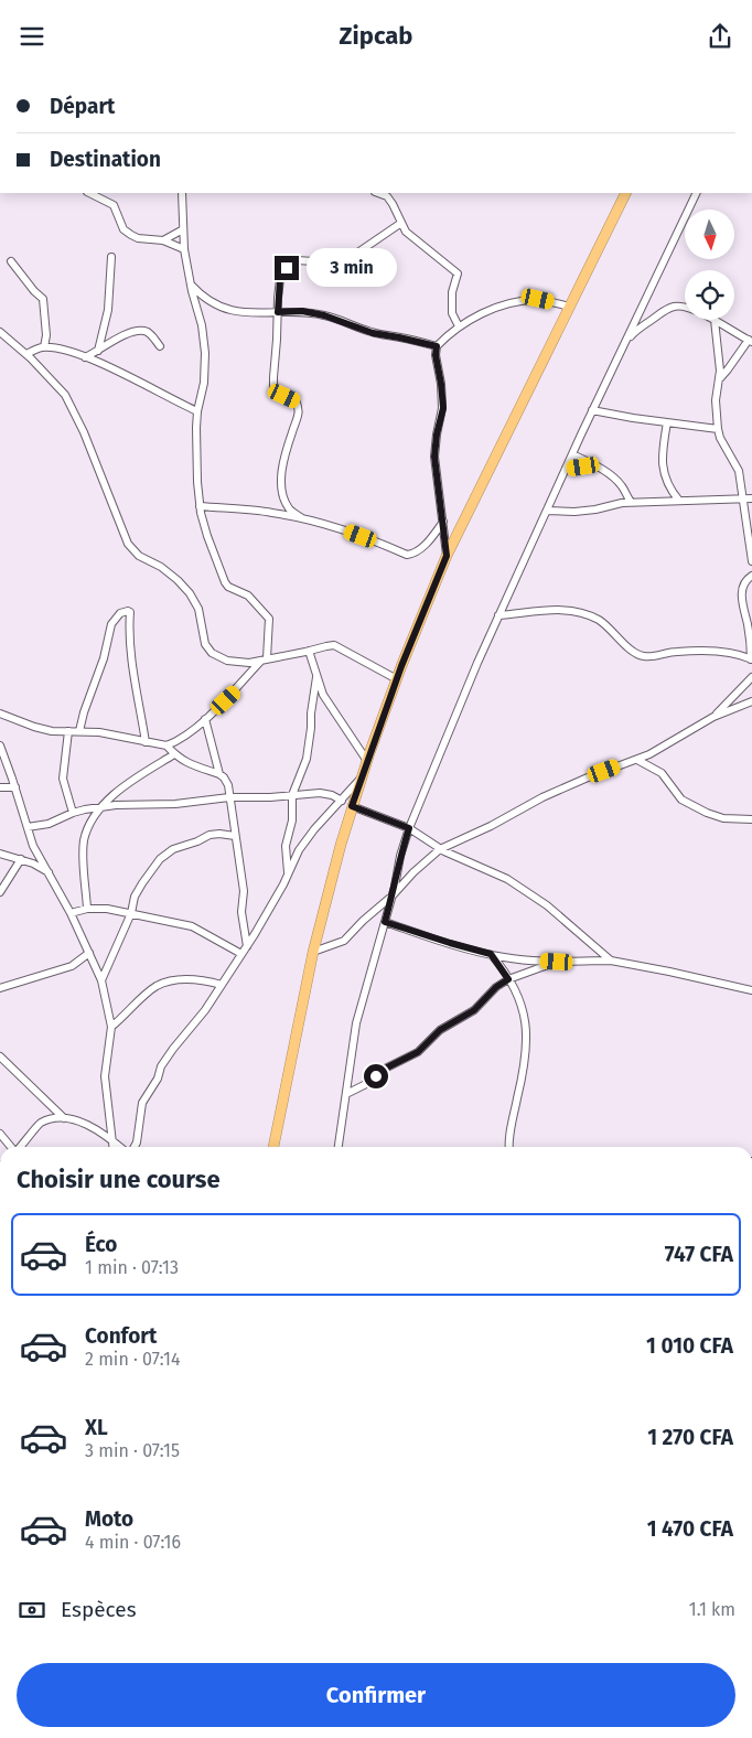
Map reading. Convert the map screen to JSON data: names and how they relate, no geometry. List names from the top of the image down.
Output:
{
  "north": "bottom",
  "page": {
    "header": "Zipcab",
    "banner": ["Départ", "Destination"],
    "bubble": "3 min",
    "heading": "Choisir une course",
    "list": [
      {
        "name": "Éco",
        "note": "1 min · 07:13",
        "value": "747 CFA"
      },
      {
        "name": "Confort",
        "note": "2 min · 07:14",
        "value": "1 010 CFA"
      },
      {
        "name": "XL",
        "note": "3 min · 07:15",
        "value": "1 270 CFA"
      },
      {
        "name": "Moto",
        "note": "4 min · 07:16",
        "value": "1 470 CFA"
      }
    ],
    "pay": ["Espèces", "1.1 km"],
    "buttons": "Confirmer"
  }
}
